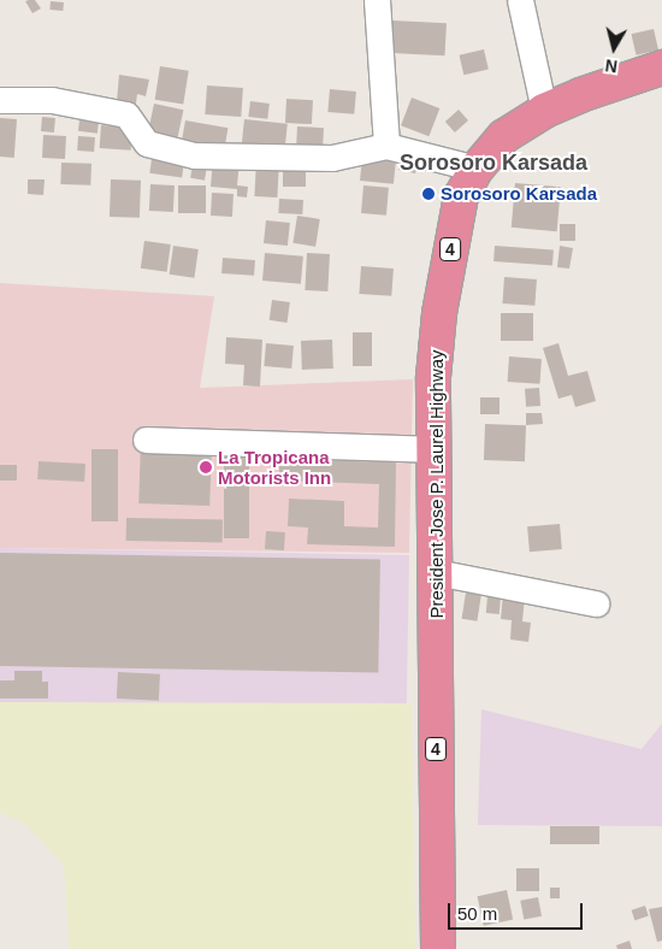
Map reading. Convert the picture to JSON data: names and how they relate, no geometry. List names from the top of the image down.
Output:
{
  "streets": {
    "highway": ["4", "President Jose P. Laurel Highway"]
  },
  "districts": ["Sorosoro Karsada"],
  "places": ["Sorosoro Karsada", "La Tropicana Motorists Inn"],
  "scale_bar": "50 m",
  "north": "bottom"
}
